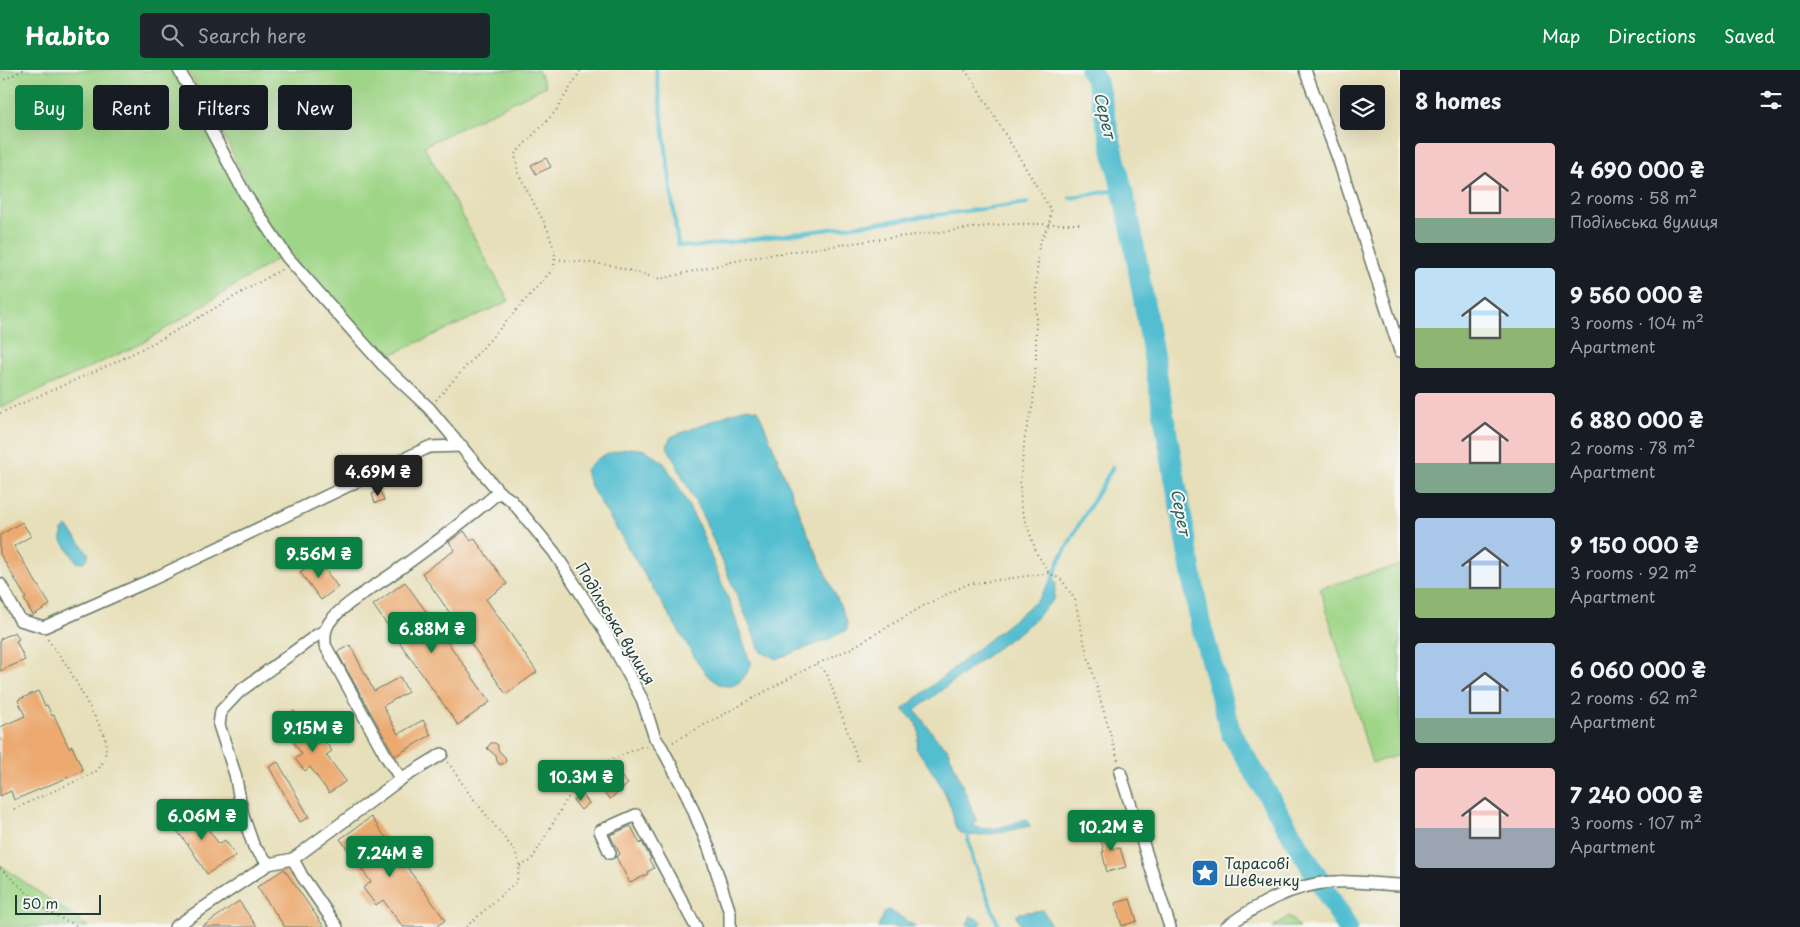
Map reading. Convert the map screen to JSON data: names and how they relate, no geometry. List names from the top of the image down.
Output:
{
  "streets": {
    "street": ["Подільська вулиця"]
  },
  "water": ["Серет"],
  "places": {
    "place": ["Тарасові Шевченку"]
  },
  "scale_bar": "50 m",
  "page": {
    "header": "Habito",
    "search": "Search here",
    "nav": ["Map", "Directions", "Saved"],
    "heading": "8 homes",
    "chip": [
      "Buy",
      "Rent",
      "Filters",
      "New"
    ],
    "list": [
      {
        "name": "4 690 000 ₴",
        "note": "2 rooms · 58 m² · Подільська вулиця"
      },
      {
        "name": "9 560 000 ₴",
        "note": "3 rooms · 104 m² · Apartment"
      },
      {
        "name": "6 880 000 ₴",
        "note": "2 rooms · 78 m² · Apartment"
      },
      {
        "name": "9 150 000 ₴",
        "note": "3 rooms · 92 m² · Apartment"
      },
      {
        "name": "6 060 000 ₴",
        "note": "2 rooms · 62 m² · Apartment"
      },
      {
        "name": "7 240 000 ₴",
        "note": "3 rooms · 107 m² · Apartment"
      }
    ],
    "price": [
      "4.69M ₴",
      "9.56M ₴",
      "6.88M ₴",
      "9.15M ₴",
      "10.3M ₴",
      "6.06M ₴",
      "10.2M ₴",
      "7.24M ₴"
    ],
    "scale": "50 m"
  }
}
